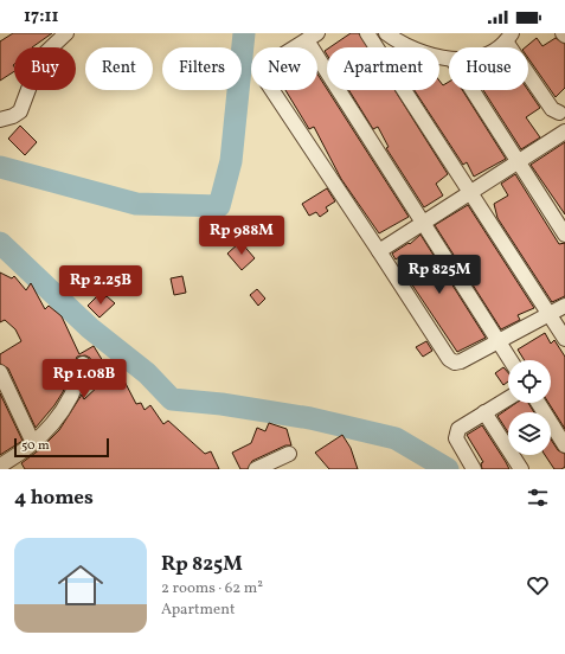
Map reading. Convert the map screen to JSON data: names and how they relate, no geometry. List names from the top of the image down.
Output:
{
  "scale_bar": "50 m",
  "page": {
    "status": "17:11",
    "chip": [
      "Buy",
      "Rent",
      "Filters",
      "New",
      "Apartment",
      "House"
    ],
    "price": [
      "Rp 988M",
      "Rp 825M",
      "Rp 2.25B",
      "Rp 1.08B"
    ],
    "scale": "50 m",
    "heading": "4 homes",
    "list": [
      {
        "name": "Rp 825M",
        "note": "2 rooms · 62 m² · Apartment"
      }
    ]
  }
}
